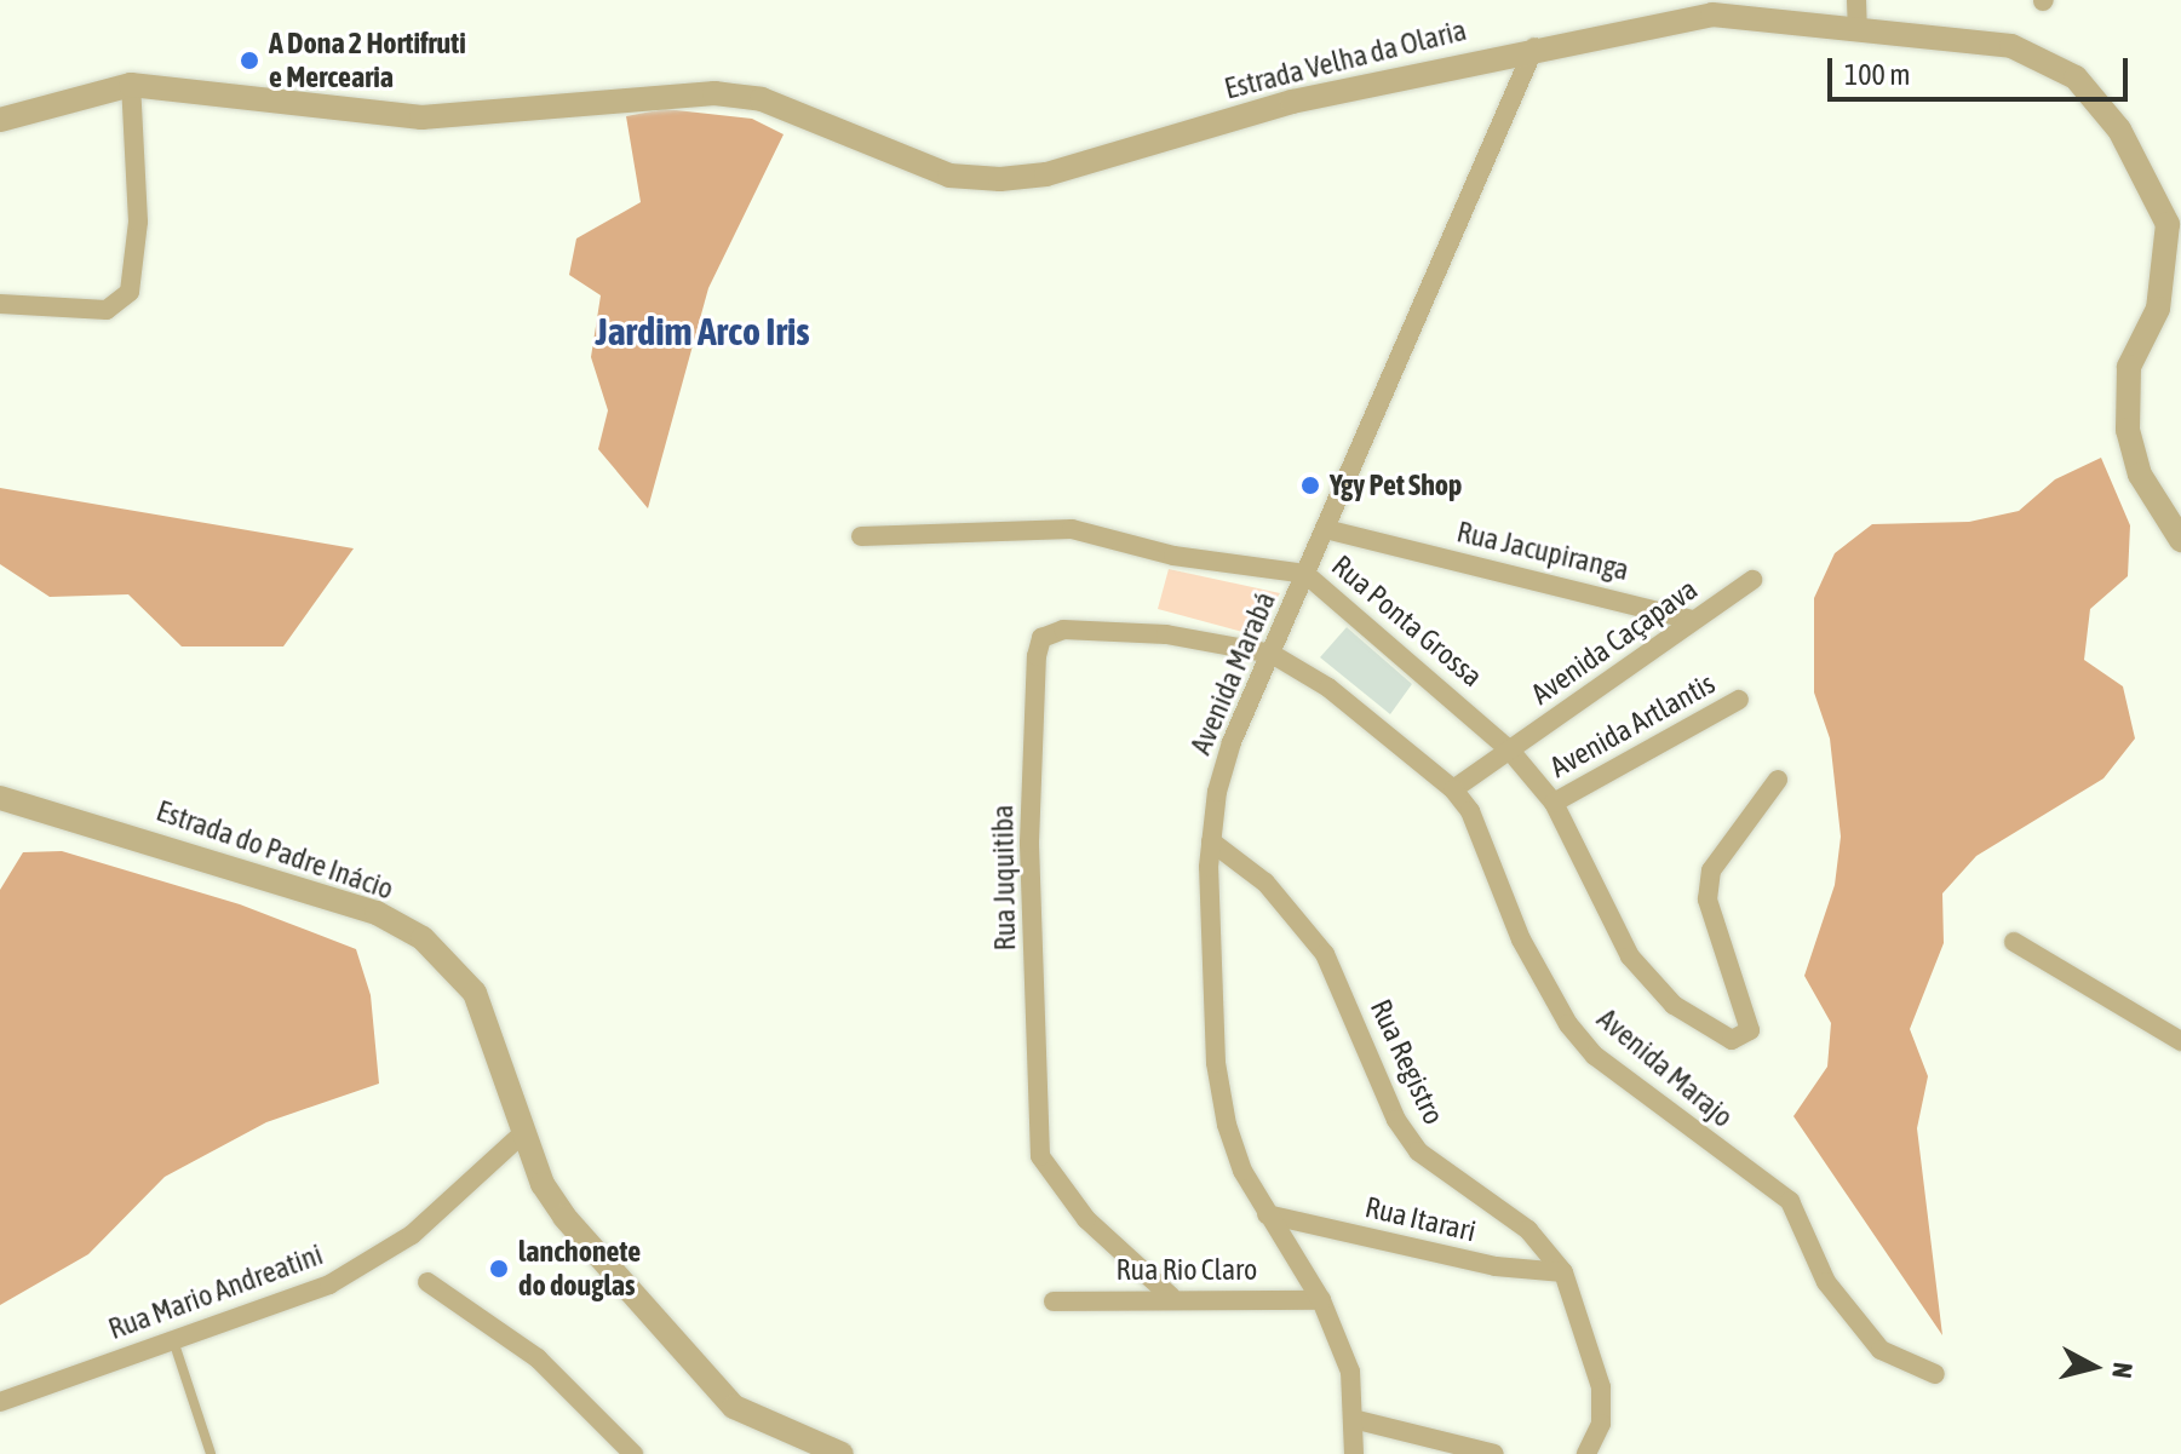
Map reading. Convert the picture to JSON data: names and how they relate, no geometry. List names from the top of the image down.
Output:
{
  "streets": {
    "street": [
      "Estrada Velha da Olaria",
      "Rua Jacupiranga",
      "Rua Ponta Grossa",
      "Avenida Caçapava",
      "Avenida Marabá",
      "Avenida Artlantis",
      "Estrada do Padre Inácio",
      "Rua Juquitiba",
      "Rua Registro",
      "Avenida Marajo",
      "Rua Itarari",
      "Rua Rio Claro",
      "Rua Mario Andreatini"
    ]
  },
  "crossings": [
    ["Estrada Velha da Olaria", "Avenida Marabá"],
    ["Rua Jacupiranga", "Avenida Caçapava"],
    ["Rua Jacupiranga", "Avenida Marabá"],
    ["Rua Ponta Grossa", "Avenida Caçapava"],
    ["Rua Ponta Grossa", "Avenida Marabá"],
    ["Rua Ponta Grossa", "Avenida Artlantis"],
    ["Avenida Caçapava", "Avenida Marajo"],
    ["Avenida Marabá", "Rua Juquitiba"],
    ["Avenida Marabá", "Rua Registro"],
    ["Avenida Marabá", "Avenida Marajo"],
    ["Avenida Marabá", "Rua Itarari"],
    ["Avenida Marabá", "Rua Rio Claro"],
    ["Estrada do Padre Inácio", "Rua Mario Andreatini"],
    ["Rua Juquitiba", "Avenida Marajo"],
    ["Rua Juquitiba", "Rua Rio Claro"],
    ["Rua Registro", "Rua Itarari"]
  ],
  "districts": ["Jardim Arco Iris"],
  "places": ["A Dona 2 Hortifruti e Mercearia", "Ygy Pet Shop", "lanchonete do douglas"],
  "scale_bar": "100 m",
  "north": "right"
}
